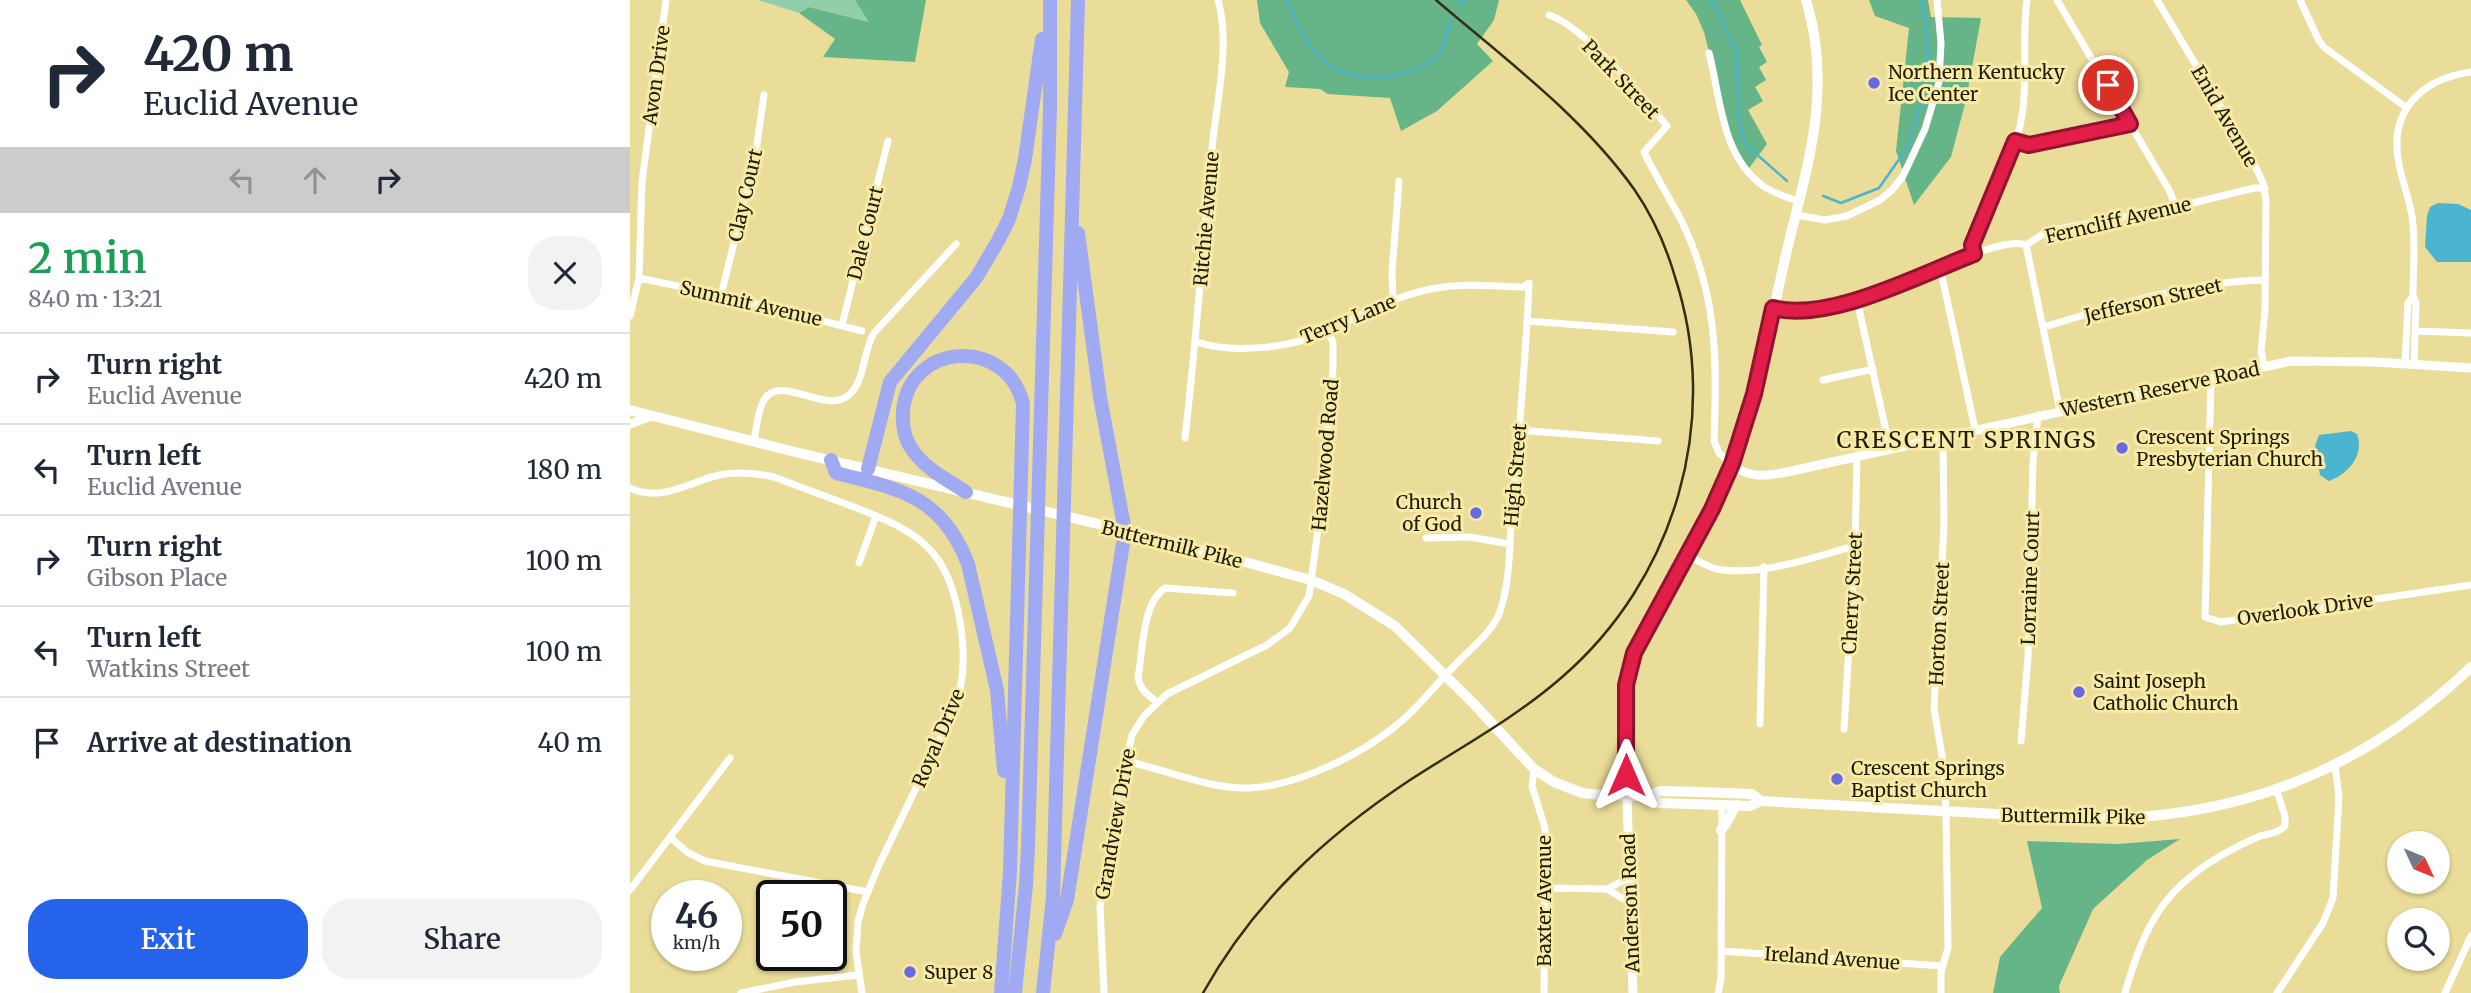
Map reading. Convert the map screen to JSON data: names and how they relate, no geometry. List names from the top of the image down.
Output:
{
  "streets": {
    "main road": ["Buttermilk Pike", "Anderson Road"],
    "street": [
      "Avon Drive",
      "Park Street",
      "Enid Avenue",
      "Clay Court",
      "Ritchie Avenue",
      "Ferncliff Avenue",
      "Dale Court",
      "Jefferson Street",
      "Summit Avenue",
      "Terry Lane",
      "Western Reserve Road",
      "Hazelwood Road",
      "High Street",
      "Lorraine Court",
      "Cherry Street",
      "Overlook Drive",
      "Horton Street",
      "Royal Drive",
      "Grandview Drive",
      "Baxter Avenue",
      "Ireland Avenue"
    ]
  },
  "crossings": [
    ["Avon Drive", "Summit Avenue"],
    ["Park Street", "Western Reserve Road"],
    ["Park Street", "Anderson Road"],
    ["Enid Avenue", "Ferncliff Avenue"],
    ["Enid Avenue", "Jefferson Street"],
    ["Enid Avenue", "Western Reserve Road"],
    ["Clay Court", "Summit Avenue"],
    ["Ritchie Avenue", "Terry Lane"],
    ["Ferncliff Avenue", "Anderson Road"],
    ["Dale Court", "Summit Avenue"],
    ["Terry Lane", "Hazelwood Road"],
    ["Terry Lane", "High Street"],
    ["Western Reserve Road", "Lorraine Court"],
    ["Western Reserve Road", "Cherry Street"],
    ["Western Reserve Road", "Overlook Drive"],
    ["Western Reserve Road", "Horton Street"],
    ["Western Reserve Road", "Anderson Road"],
    ["Hazelwood Road", "Buttermilk Pike"],
    ["Hazelwood Road", "Grandview Drive"],
    ["High Street", "Buttermilk Pike"],
    ["High Street", "Grandview Drive"],
    ["Buttermilk Pike", "Horton Street"],
    ["Buttermilk Pike", "Grandview Drive"],
    ["Buttermilk Pike", "Baxter Avenue"],
    ["Buttermilk Pike", "Anderson Road"],
    ["Horton Street", "Ireland Avenue"]
  ],
  "districts": ["CRESCENT SPRINGS"],
  "places": [
    "Northern Kentucky Ice Center",
    "Crescent Springs Presbyterian Church",
    "Church of God",
    "Saint Joseph Catholic Church",
    "Crescent Springs Baptist Church",
    "Super 8"
  ],
  "north": "bottom right",
  "page": {
    "turn": ["420 m", "Euclid Avenue"],
    "heading": ["2 min", "840 m · 13:21"],
    "list": [
      {
        "name": "Turn right",
        "note": "Euclid Avenue",
        "value": "420 m"
      },
      {
        "name": "Turn left",
        "note": "Euclid Avenue",
        "value": "180 m"
      },
      {
        "name": "Turn right",
        "note": "Gibson Place",
        "value": "100 m"
      },
      {
        "name": "Turn left",
        "note": "Watkins Street",
        "value": "100 m"
      },
      {
        "name": "Arrive at destination",
        "value": "40 m"
      }
    ],
    "speed": "46 km/h",
    "limit": "50",
    "buttons": ["Exit", "Share"]
  }
}
